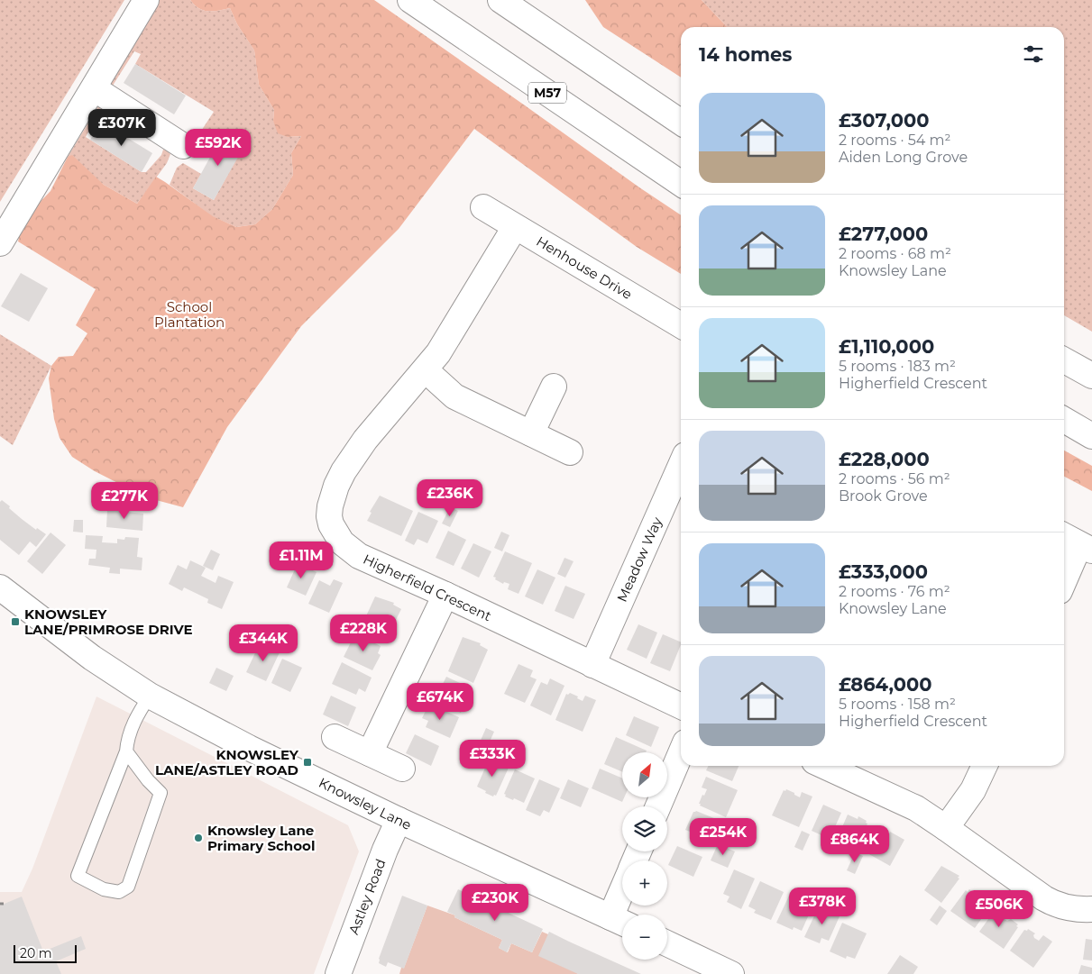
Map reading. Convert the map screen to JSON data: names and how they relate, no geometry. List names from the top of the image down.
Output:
{
  "streets": {
    "main road": [
      "M57",
      "Henhouse Drive",
      "Meadow Way",
      "Higherfield Crescent",
      "Knowsley Lane",
      "Astley Road"
    ]
  },
  "crossings": [
    ["Henhouse Drive", "Higherfield Crescent"],
    ["Meadow Way", "Higherfield Crescent"],
    ["Knowsley Lane", "Astley Road"]
  ],
  "parks": ["School Plantation"],
  "places": {
    "transit": ["KNOWSLEY LANE/PRIMROSE DRIVE", "KNOWSLEY LANE/ASTLEY ROAD"],
    "other": ["Knowsley Lane Primary School"]
  },
  "scale_bar": "20 m",
  "north": "top right",
  "page": {
    "heading": "14 homes",
    "list": [
      {
        "name": "£307,000",
        "note": "2 rooms · 54 m² · Aiden Long Grove"
      },
      {
        "name": "£277,000",
        "note": "2 rooms · 68 m² · Knowsley Lane"
      },
      {
        "name": "£1,110,000",
        "note": "5 rooms · 183 m² · Higherfield Crescent"
      },
      {
        "name": "£228,000",
        "note": "2 rooms · 56 m² · Brook Grove"
      },
      {
        "name": "£333,000",
        "note": "2 rooms · 76 m² · Knowsley Lane"
      },
      {
        "name": "£864,000",
        "note": "5 rooms · 158 m² · Higherfield Crescent"
      }
    ],
    "price": [
      "£307K",
      "£592K",
      "£236K",
      "£277K",
      "£1.11M",
      "£228K",
      "£344K",
      "£674K",
      "£333K",
      "£254K",
      "£864K",
      "£230K",
      "£378K",
      "£506K"
    ],
    "map_buttons": ["+", "−"],
    "scale": "20 m"
  }
}
